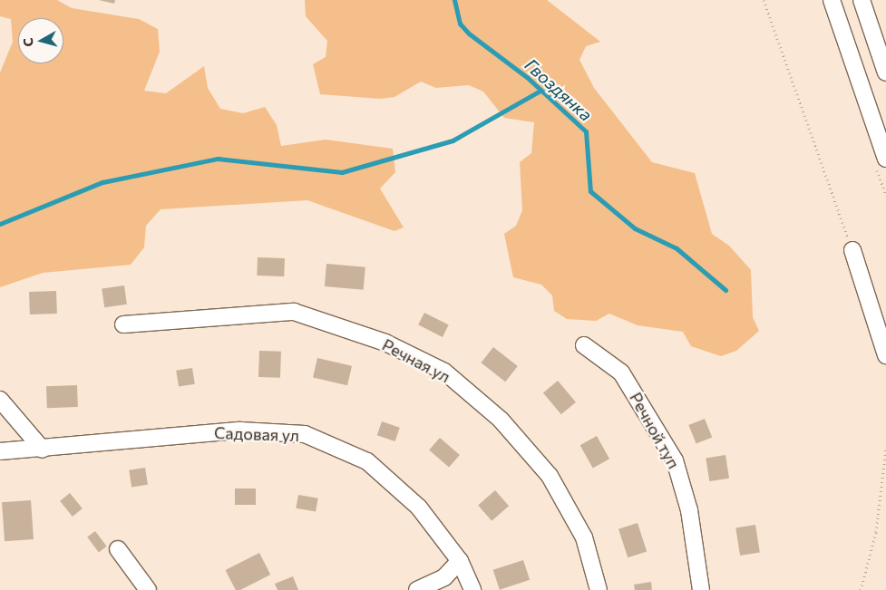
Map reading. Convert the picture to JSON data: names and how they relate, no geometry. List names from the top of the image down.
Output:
{
  "streets": {
    "street": ["Речная ул", "Речной туп", "Садовая ул"]
  },
  "water": ["Гвоздянка"],
  "north": "left"
}
